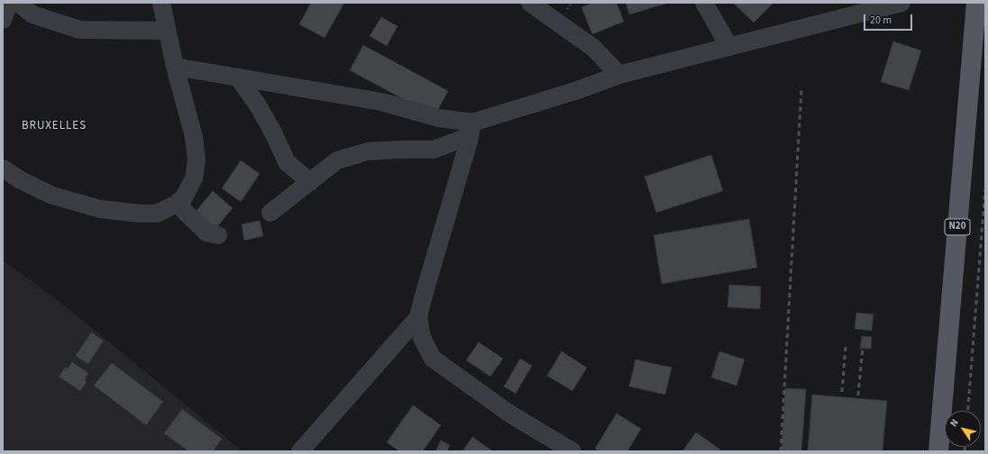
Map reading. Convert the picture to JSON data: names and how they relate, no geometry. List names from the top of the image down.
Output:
{
  "streets": {
    "main road": ["N20"]
  },
  "districts": ["BRUXELLES"],
  "scale_bar": "20 m",
  "north": "top left"
}
